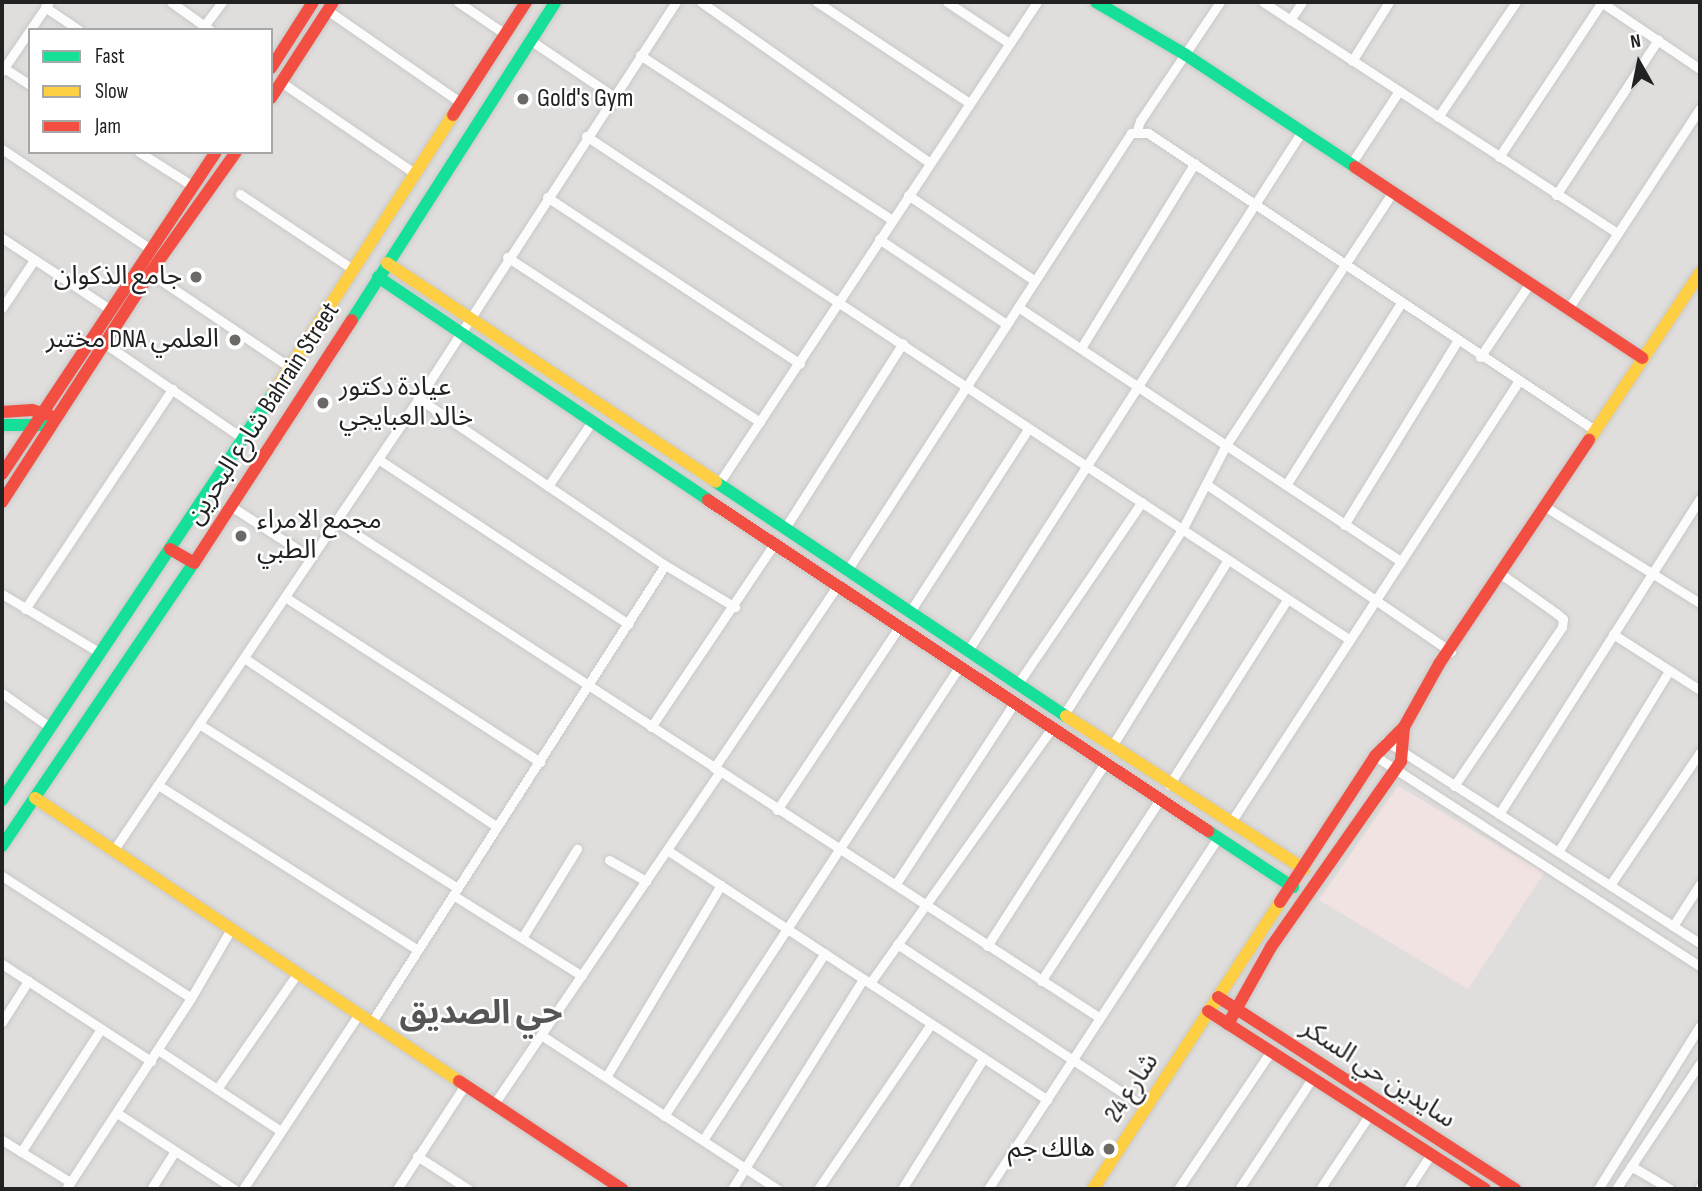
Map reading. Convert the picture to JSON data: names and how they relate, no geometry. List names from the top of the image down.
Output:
{
  "streets": {
    "street": ["شارع البحرين Bahrain Street", "سايدين حي السكر", "شارع 24"]
  },
  "crossings": [
    ["سايدين حي السكر", "شارع 24"]
  ],
  "districts": ["حي الصديق"],
  "places": [
    "Gold's Gym",
    "جامع الذكوان",
    "مختبر DNA العلمي",
    "عيادة دكتور خالد العبايجي",
    "مجمع الامراء الطبي",
    "هالك جم"
  ],
  "legend": ["Fast", "Slow", "Jam"],
  "north": "top"
}
